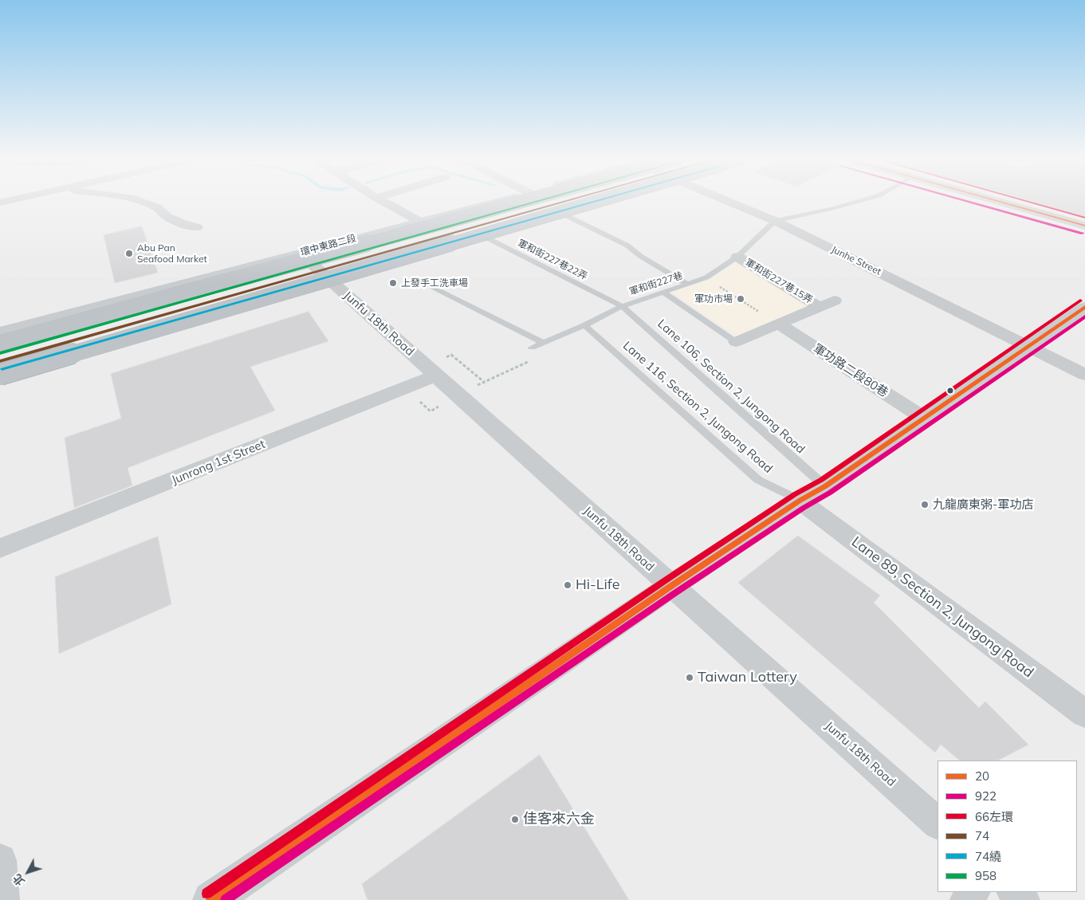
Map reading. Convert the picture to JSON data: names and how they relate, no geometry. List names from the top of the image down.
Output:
{
  "streets": {
    "street": [
      "環中東路二段",
      "Junhe Street",
      "軍和街227巷15弄",
      "Junfu 18th Road",
      "軍功路二段80巷",
      "Junrong 1st Street",
      "Lane 89, Section 2, Jungong Road"
    ],
    "lane": [
      "軍和街227巷22弄",
      "軍和街227巷",
      "Lane 106, Section 2, Jungong Road",
      "Lane 116, Section 2, Jungong Road"
    ]
  },
  "crossings": [
    ["環中東路二段", "Junfu 18th Road"],
    ["軍和街227巷22弄", "軍和街227巷"],
    ["軍和街227巷22弄", "Lane 106, Section 2, Jungong Road"],
    ["Junhe Street", "軍和街227巷"],
    ["軍和街227巷15弄", "軍和街227巷"],
    ["軍和街227巷", "Lane 106, Section 2, Jungong Road"],
    ["軍和街227巷", "Lane 116, Section 2, Jungong Road"],
    ["Junfu 18th Road", "Junrong 1st Street"],
    ["Lane 116, Section 2, Jungong Road", "Lane 89, Section 2, Jungong Road"]
  ],
  "places": [
    "Abu Pan Seafood Market",
    "上發手工洗車場",
    "軍功市場",
    "九龍廣東粥-軍功店",
    "Hi-Life",
    "Taiwan Lottery",
    "佳客來六金"
  ],
  "lines": [
    "transit line 20",
    "transit line 922",
    "transit line 66左環",
    "transit line 74",
    "transit line 74繞",
    "transit line 958"
  ],
  "legend": [
    "20",
    "922",
    "66左環",
    "74",
    "74繞",
    "958"
  ],
  "north": "bottom left"
}
